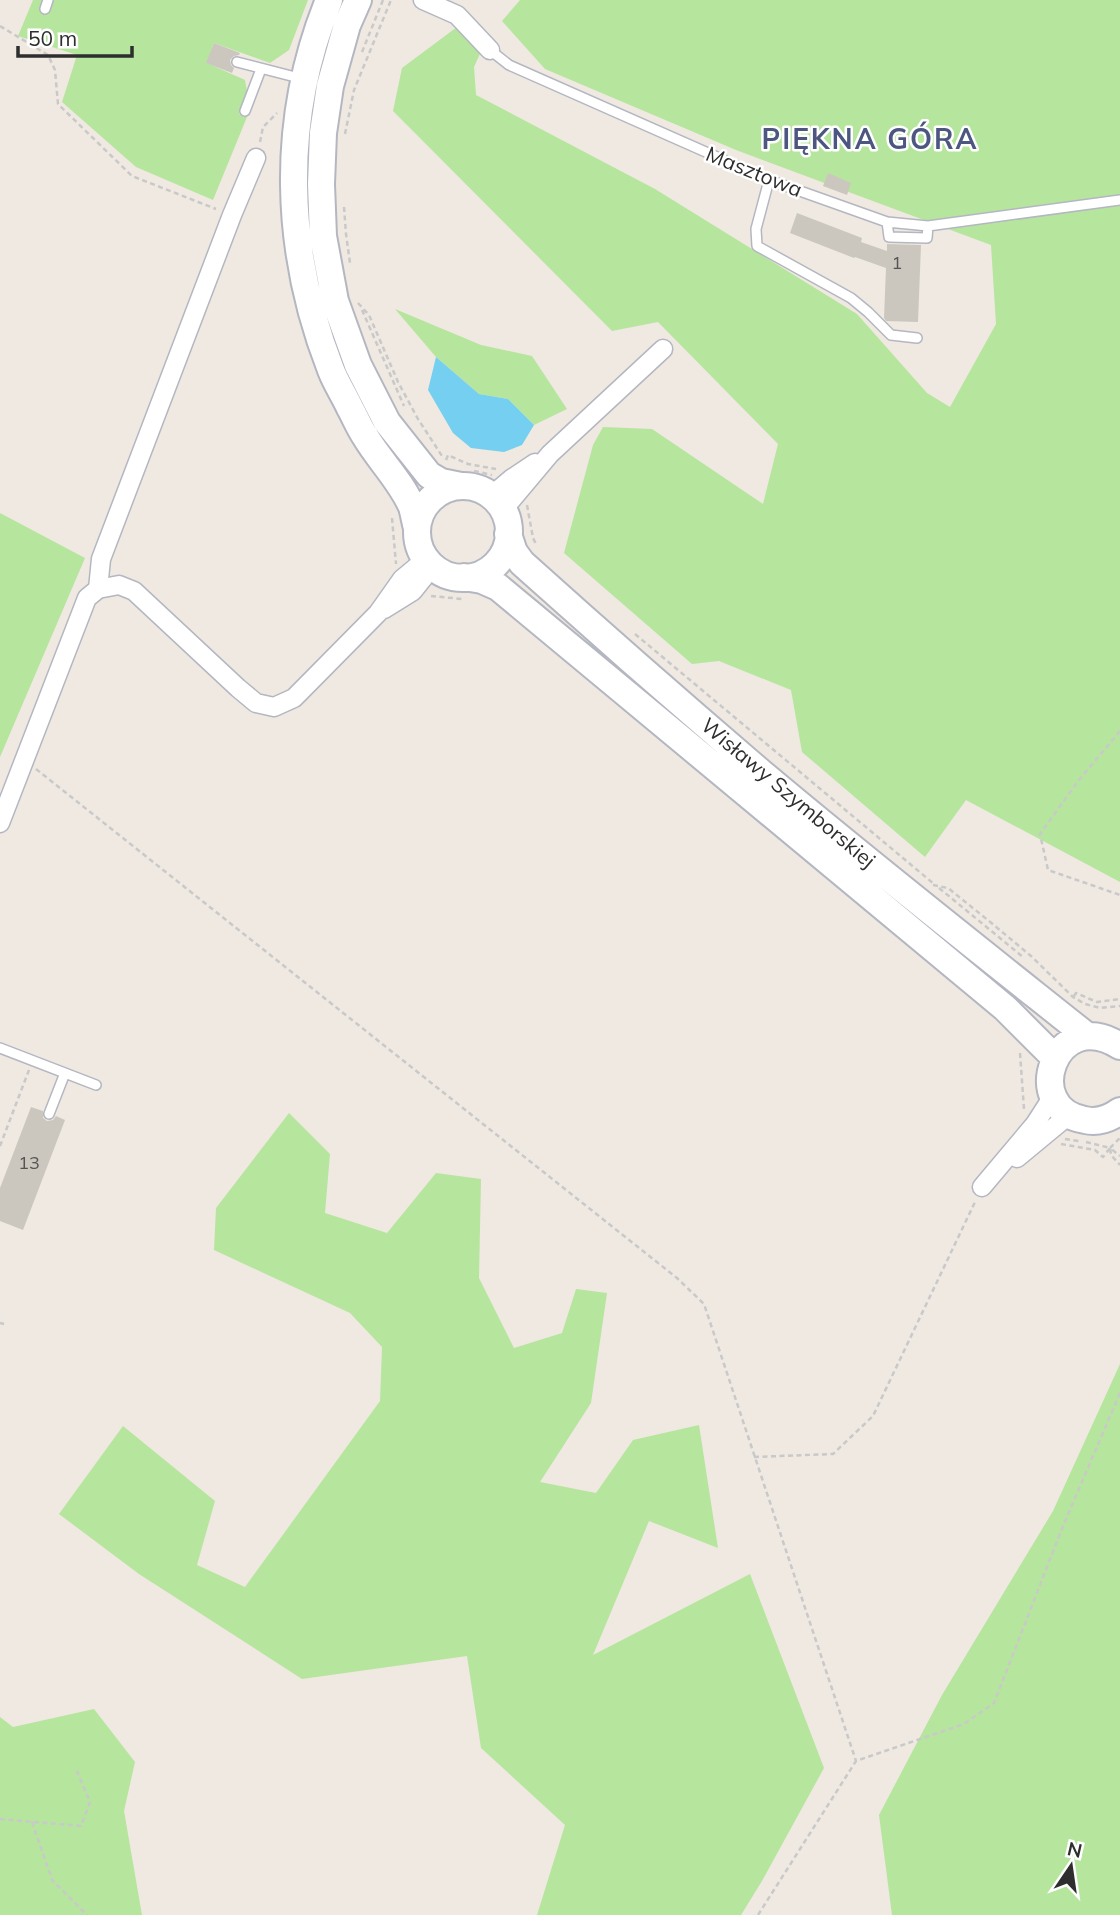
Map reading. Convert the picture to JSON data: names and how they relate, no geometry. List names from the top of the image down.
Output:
{
  "streets": {
    "main road": ["Wisławy Szymborskiej"],
    "street": ["Masztowa"]
  },
  "districts": ["PIĘKNA GÓRA"],
  "house_numbers": ["1", "13"],
  "scale_bar": "50 m",
  "north": "top"
}
